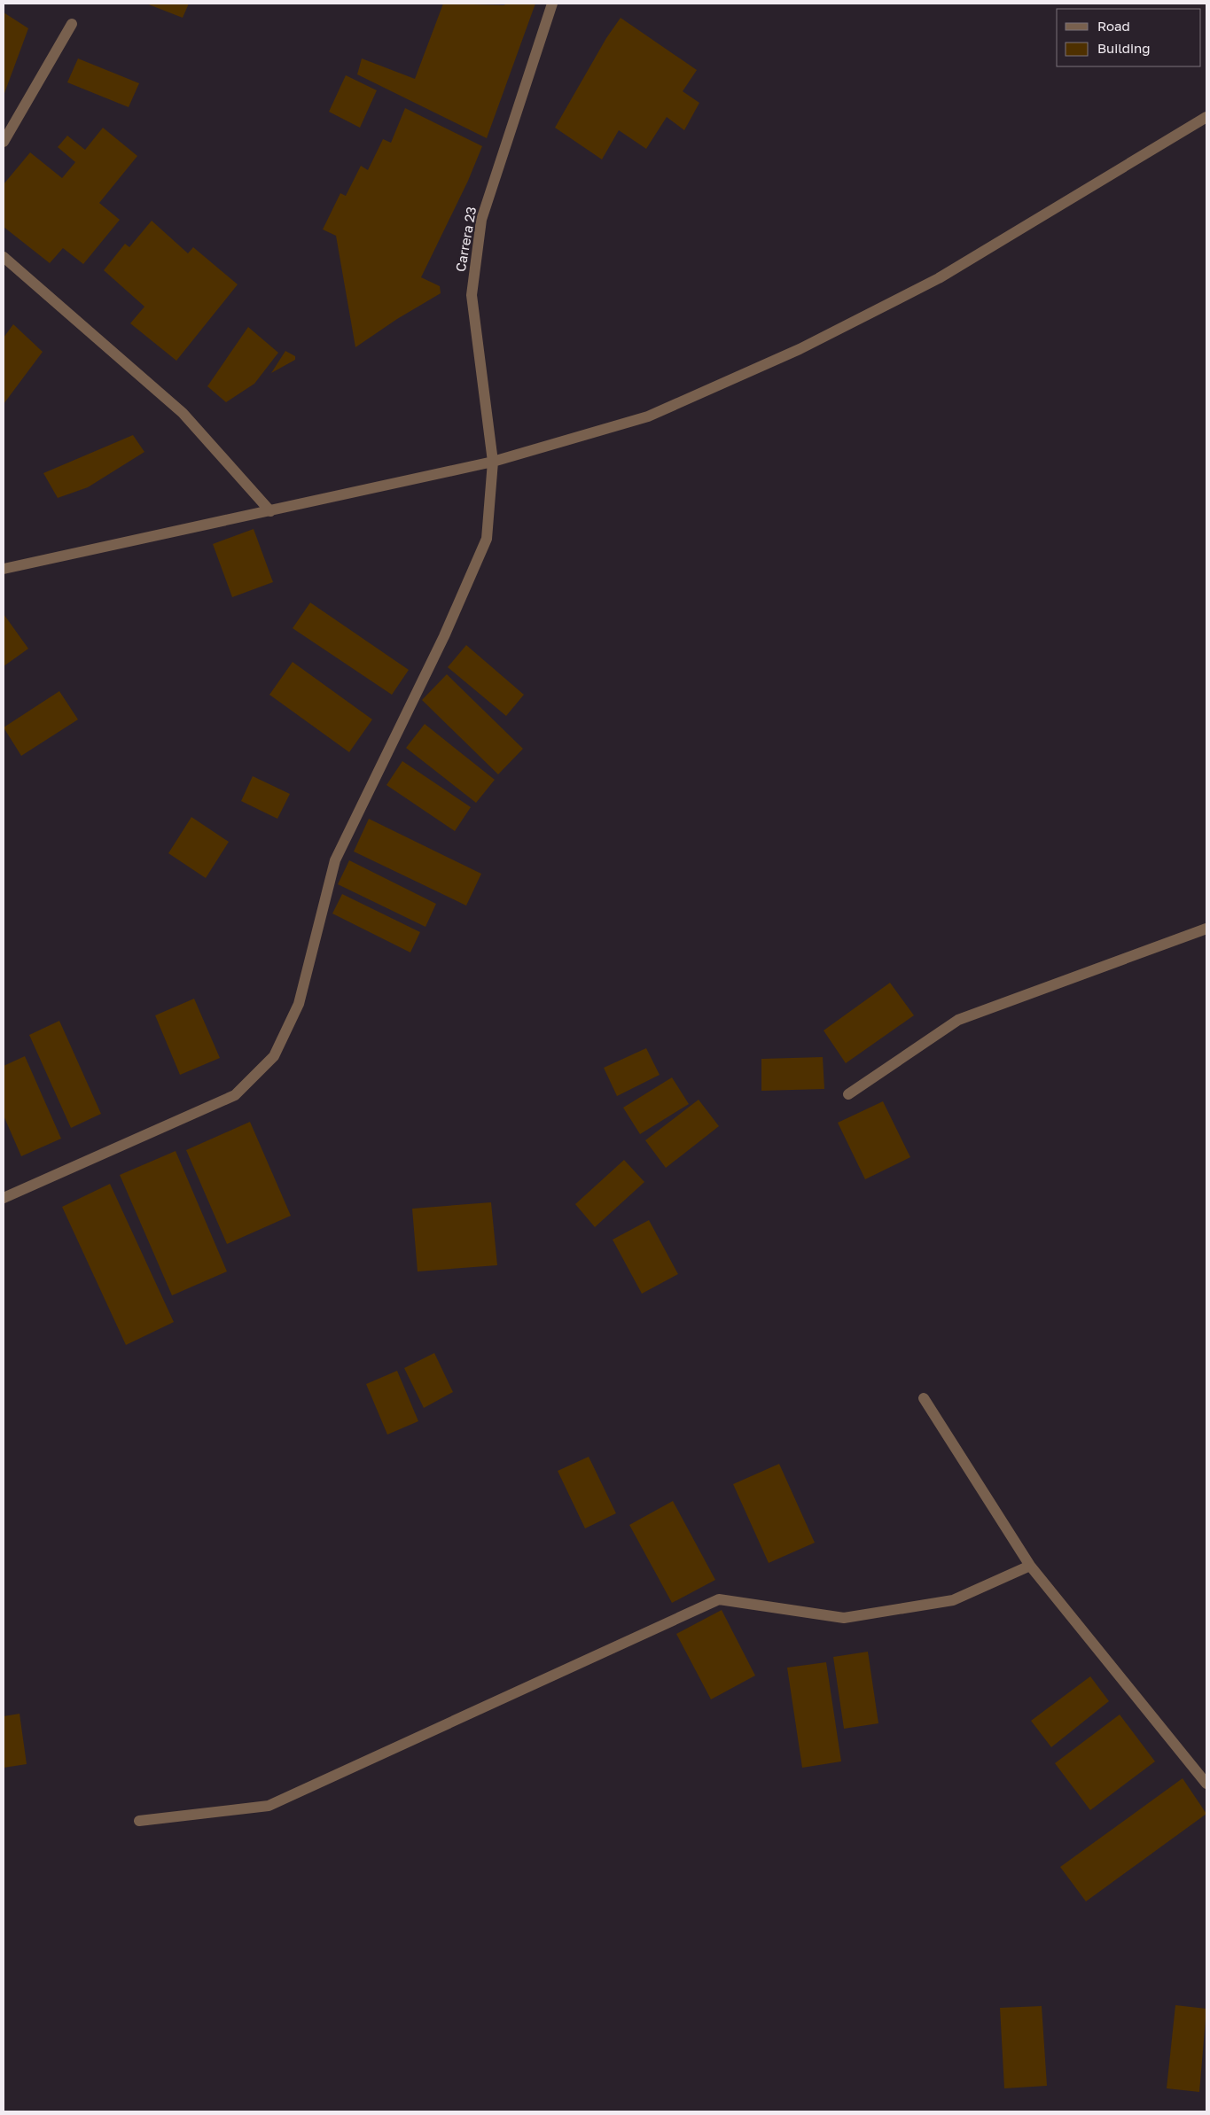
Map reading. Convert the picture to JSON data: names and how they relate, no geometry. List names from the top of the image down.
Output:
{
  "streets": {
    "street": ["Carrera 23"]
  },
  "legend": ["Road", "Building"]
}
